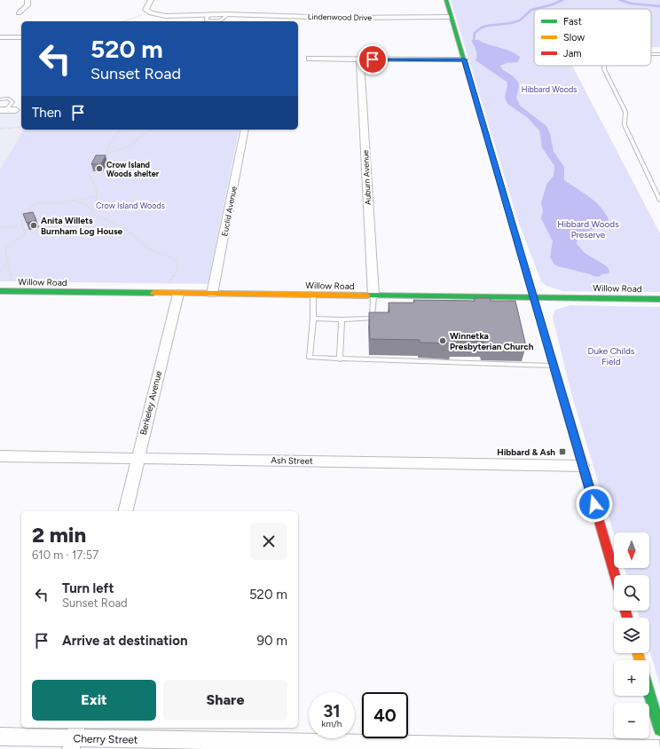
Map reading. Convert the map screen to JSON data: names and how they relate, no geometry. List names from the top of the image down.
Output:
{
  "streets": {
    "street": [
      "Lindenwood Drive",
      "Auburn Avenue",
      "Euclid Avenue",
      "Willow Road",
      "Berkeley Avenue",
      "Ash Street",
      "Cherry Street"
    ]
  },
  "crossings": [
    ["Auburn Avenue", "Willow Road"],
    ["Euclid Avenue", "Willow Road"],
    ["Willow Road", "Berkeley Avenue"],
    ["Berkeley Avenue", "Ash Street"]
  ],
  "parks": [
    "Hibbard Woods",
    "Crow Island Woods",
    "Hibbard Woods Preserve",
    "Duke Childs Field"
  ],
  "places": {
    "other": ["Crow Island Woods shelter", "Anita Willets Burnham Log House", "Winnetka Presbyterian Church"],
    "transit": ["Hibbard & Ash"]
  },
  "legend": ["Fast", "Slow", "Jam"],
  "north": "bottom",
  "page": {
    "turn": ["520 m", "Sunset Road"],
    "then": "Then",
    "heading": ["2 min", "610 m · 17:57"],
    "map_buttons": ["+", "−"],
    "list": [
      {
        "name": "Turn left",
        "note": "Sunset Road",
        "value": "520 m"
      },
      {
        "name": "Arrive at destination",
        "value": "90 m"
      }
    ],
    "buttons": ["Exit", "Share"],
    "speed": "31 km/h",
    "limit": "40"
  }
}
